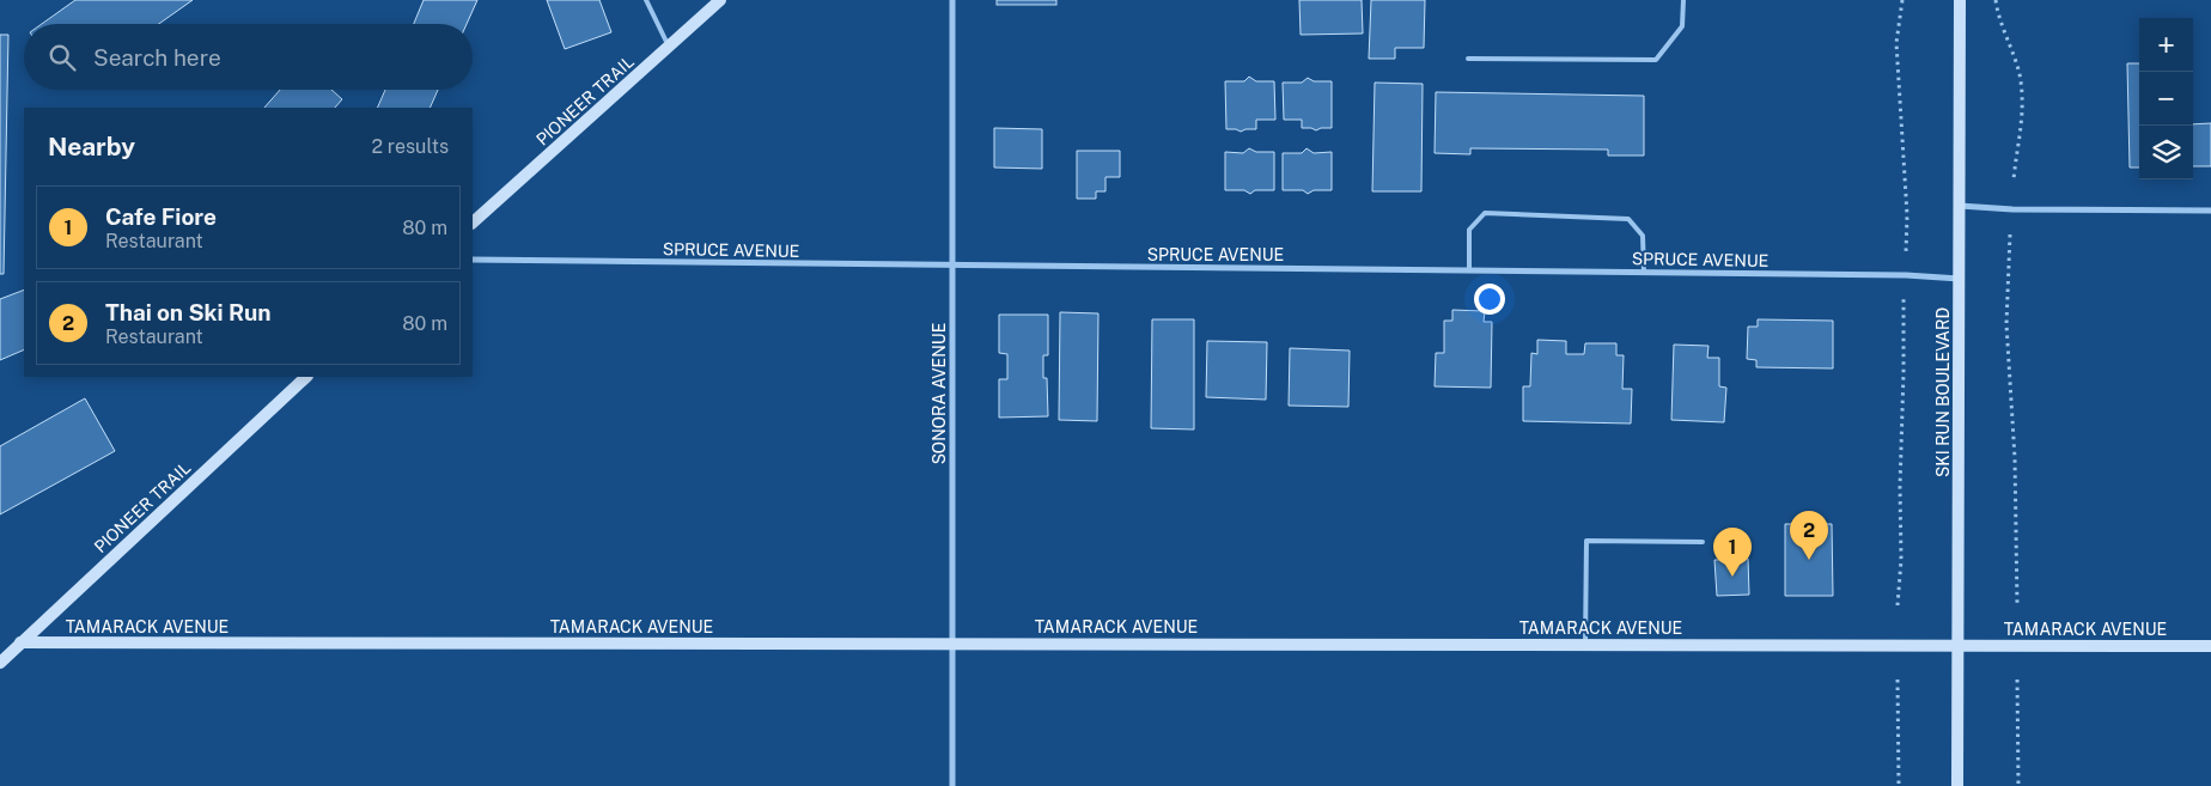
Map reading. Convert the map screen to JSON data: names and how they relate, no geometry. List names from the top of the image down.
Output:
{
  "streets": {
    "street": [
      "PIONEER TRAIL",
      "SPRUCE AVENUE",
      "SKI RUN BOULEVARD",
      "SONORA AVENUE",
      "TAMARACK AVENUE"
    ]
  },
  "crossings": [
    ["PIONEER TRAIL", "TAMARACK AVENUE"],
    ["SPRUCE AVENUE", "SKI RUN BOULEVARD"],
    ["SPRUCE AVENUE", "SONORA AVENUE"],
    ["SKI RUN BOULEVARD", "TAMARACK AVENUE"],
    ["SONORA AVENUE", "TAMARACK AVENUE"]
  ],
  "page": {
    "map_buttons": ["+", "−"],
    "search": "Search here",
    "heading": ["Nearby", "2 results"],
    "list": [
      {
        "mark": "1",
        "name": "Cafe Fiore",
        "note": "Restaurant",
        "value": "80 m"
      },
      {
        "mark": "2",
        "name": "Thai on Ski Run",
        "note": "Restaurant",
        "value": "80 m"
      }
    ],
    "pins": ["2", "1"]
  }
}
